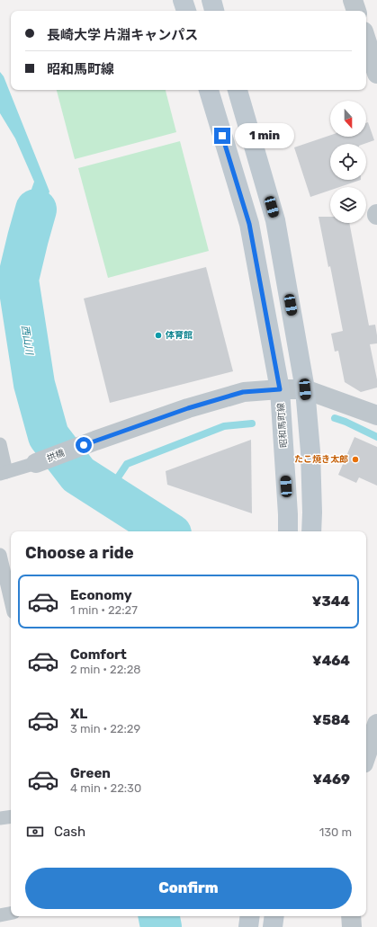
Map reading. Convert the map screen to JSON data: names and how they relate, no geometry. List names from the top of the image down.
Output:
{
  "streets": {
    "main road": ["昭和馬町線"],
    "street": ["拱橋"]
  },
  "crossings": [
    ["昭和馬町線", "拱橋"]
  ],
  "water": ["西山川"],
  "places": ["体育館", "たこ焼き太郎"],
  "north": "bottom",
  "page": {
    "banner": ["長崎大学 片淵キャンパス", "昭和馬町線"],
    "bubble": "1 min",
    "heading": "Choose a ride",
    "list": [
      {
        "name": "Economy",
        "note": "1 min · 22:27",
        "value": "¥344"
      },
      {
        "name": "Comfort",
        "note": "2 min · 22:28",
        "value": "¥464"
      },
      {
        "name": "XL",
        "note": "3 min · 22:29",
        "value": "¥584"
      },
      {
        "name": "Green",
        "note": "4 min · 22:30",
        "value": "¥469"
      }
    ],
    "pay": ["Cash", "130 m"],
    "buttons": "Confirm"
  }
}
